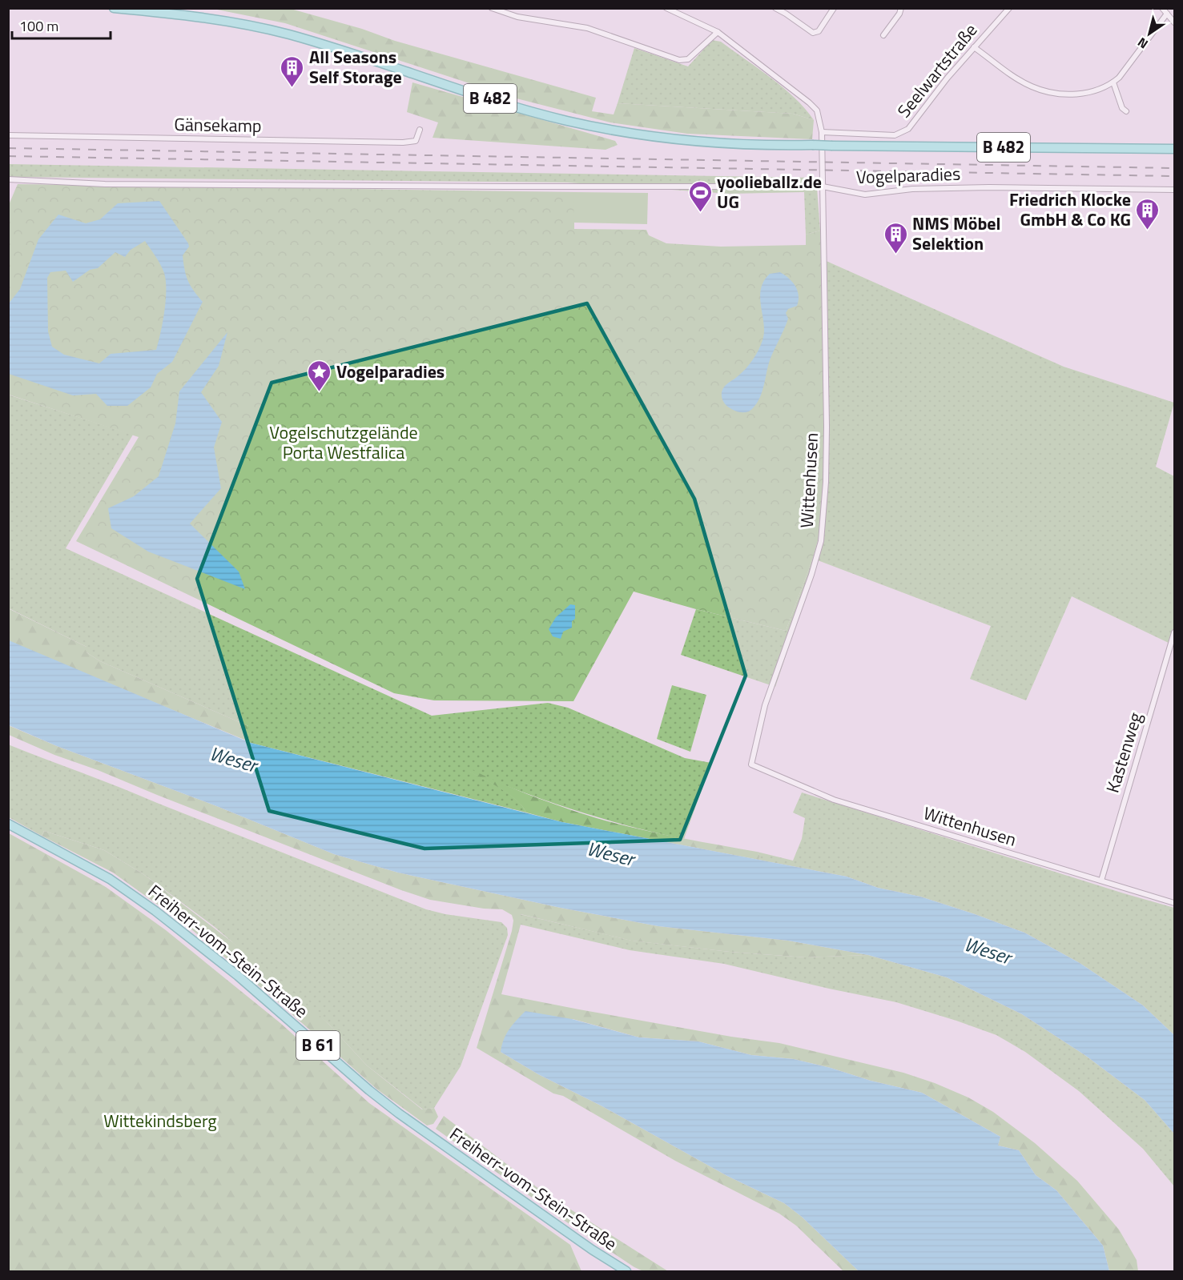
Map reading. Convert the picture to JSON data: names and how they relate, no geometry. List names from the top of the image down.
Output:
{
  "streets": {
    "main road": ["B 482", "Freiherr-vom-Stein-Straße", "B 61"],
    "street": [
      "Seelwartstraße",
      "Gänsekamp",
      "Vogelparadies",
      "Wittenhusen",
      "Kastenweg"
    ]
  },
  "crossings": [
    ["Seelwartstraße", "Wittenhusen"],
    ["Vogelparadies", "Wittenhusen"],
    ["Wittenhusen", "Kastenweg"]
  ],
  "water": ["Weser"],
  "parks": ["Vogelschutzgelände Porta Westfalica", "Wittekindsberg"],
  "places": {
    "building": ["All Seasons Self Storage", "Friedrich Klocke GmbH & Co KG", "NMS Möbel Selektion"],
    "sports": ["yoolieballz.de UG"],
    "place": ["Vogelparadies"]
  },
  "scale_bar": "100 m",
  "north": "bottom left"
}
